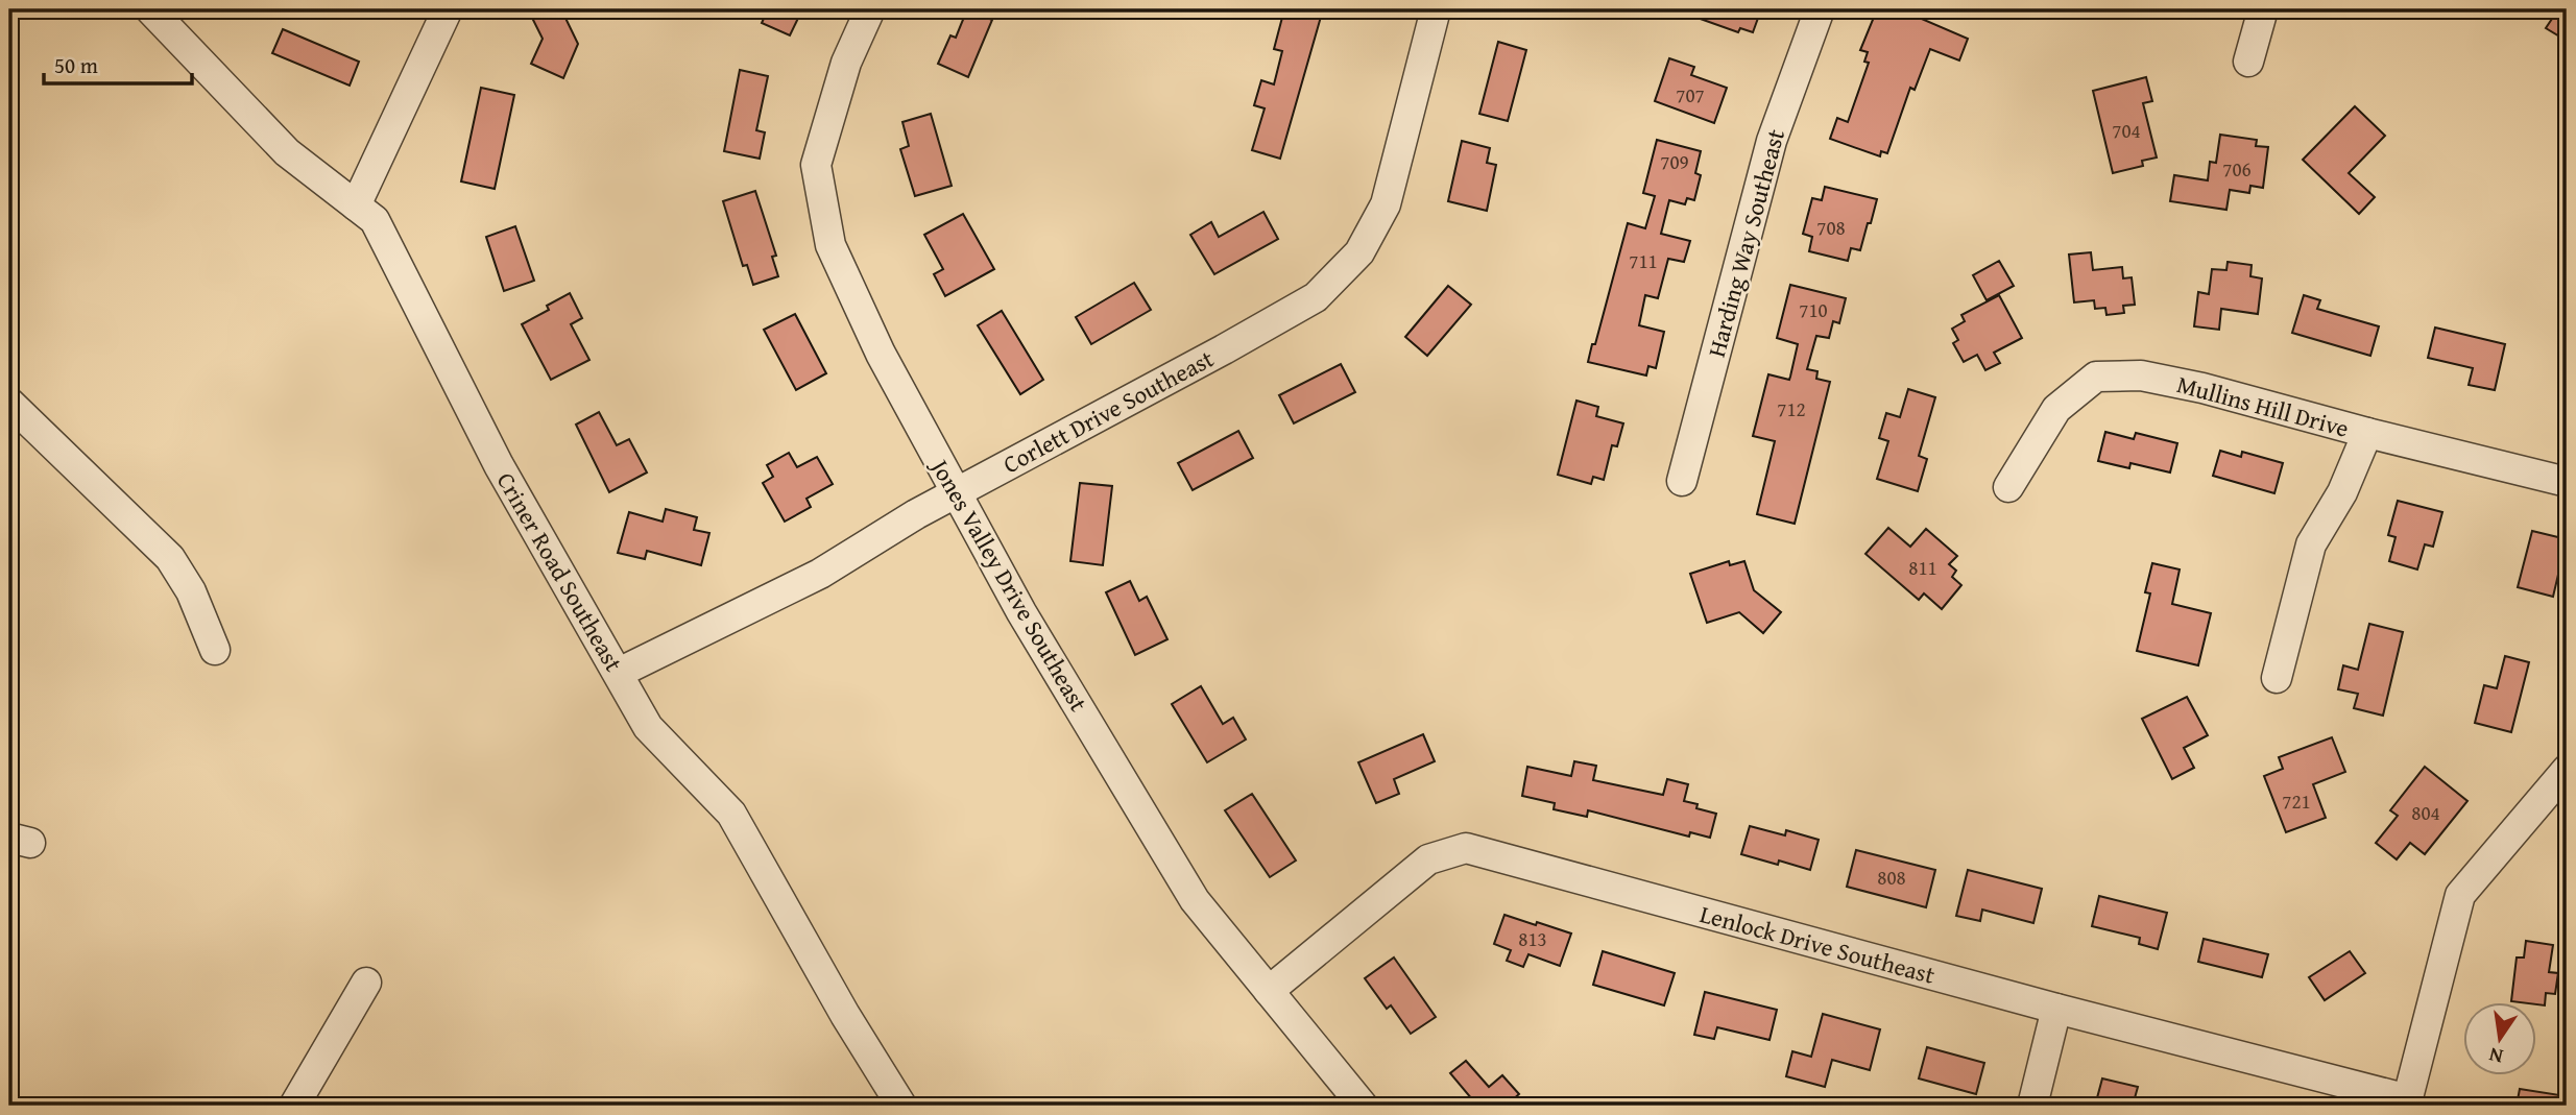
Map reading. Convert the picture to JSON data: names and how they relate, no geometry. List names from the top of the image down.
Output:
{
  "streets": {
    "street": [
      "Harding Way Southeast",
      "Mullins Hill Drive",
      "Corlett Drive Southeast",
      "Criner Road Southeast",
      "Jones Valley Drive Southeast",
      "Lenlock Drive Southeast"
    ]
  },
  "crossings": [
    ["Corlett Drive Southeast", "Criner Road Southeast"],
    ["Corlett Drive Southeast", "Jones Valley Drive Southeast"],
    ["Jones Valley Drive Southeast", "Lenlock Drive Southeast"]
  ],
  "house_numbers": [
    "707",
    "704",
    "709",
    "706",
    "708",
    "711",
    "710",
    "712",
    "811",
    "721",
    "804",
    "808",
    "813"
  ],
  "scale_bar": "50 m",
  "north": "bottom"
}
